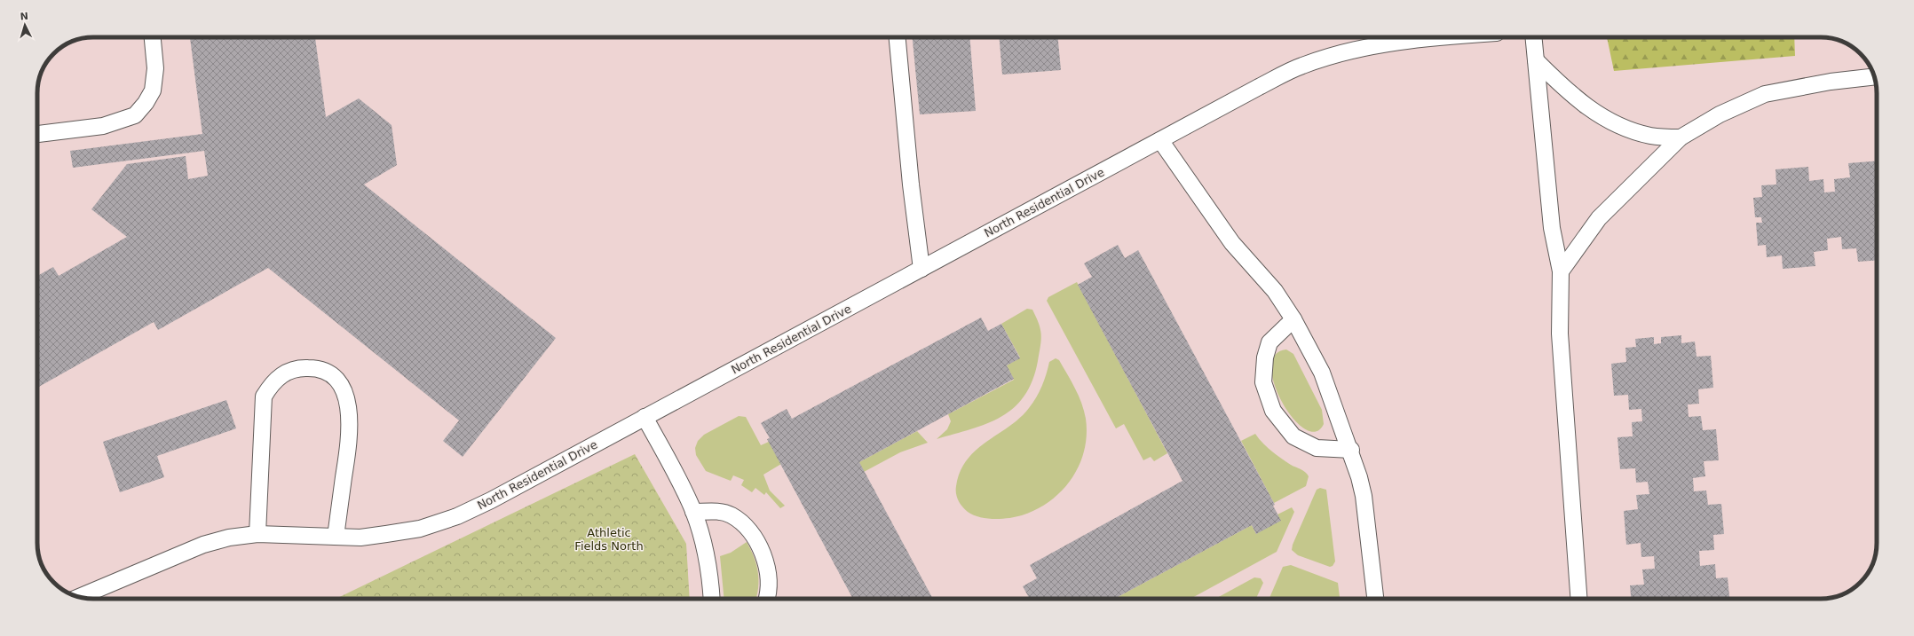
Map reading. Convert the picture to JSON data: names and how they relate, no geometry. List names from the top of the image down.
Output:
{
  "streets": {
    "lane": ["North Residential Drive"]
  },
  "parks": ["Athletic Fields North"],
  "north": "top"
}
